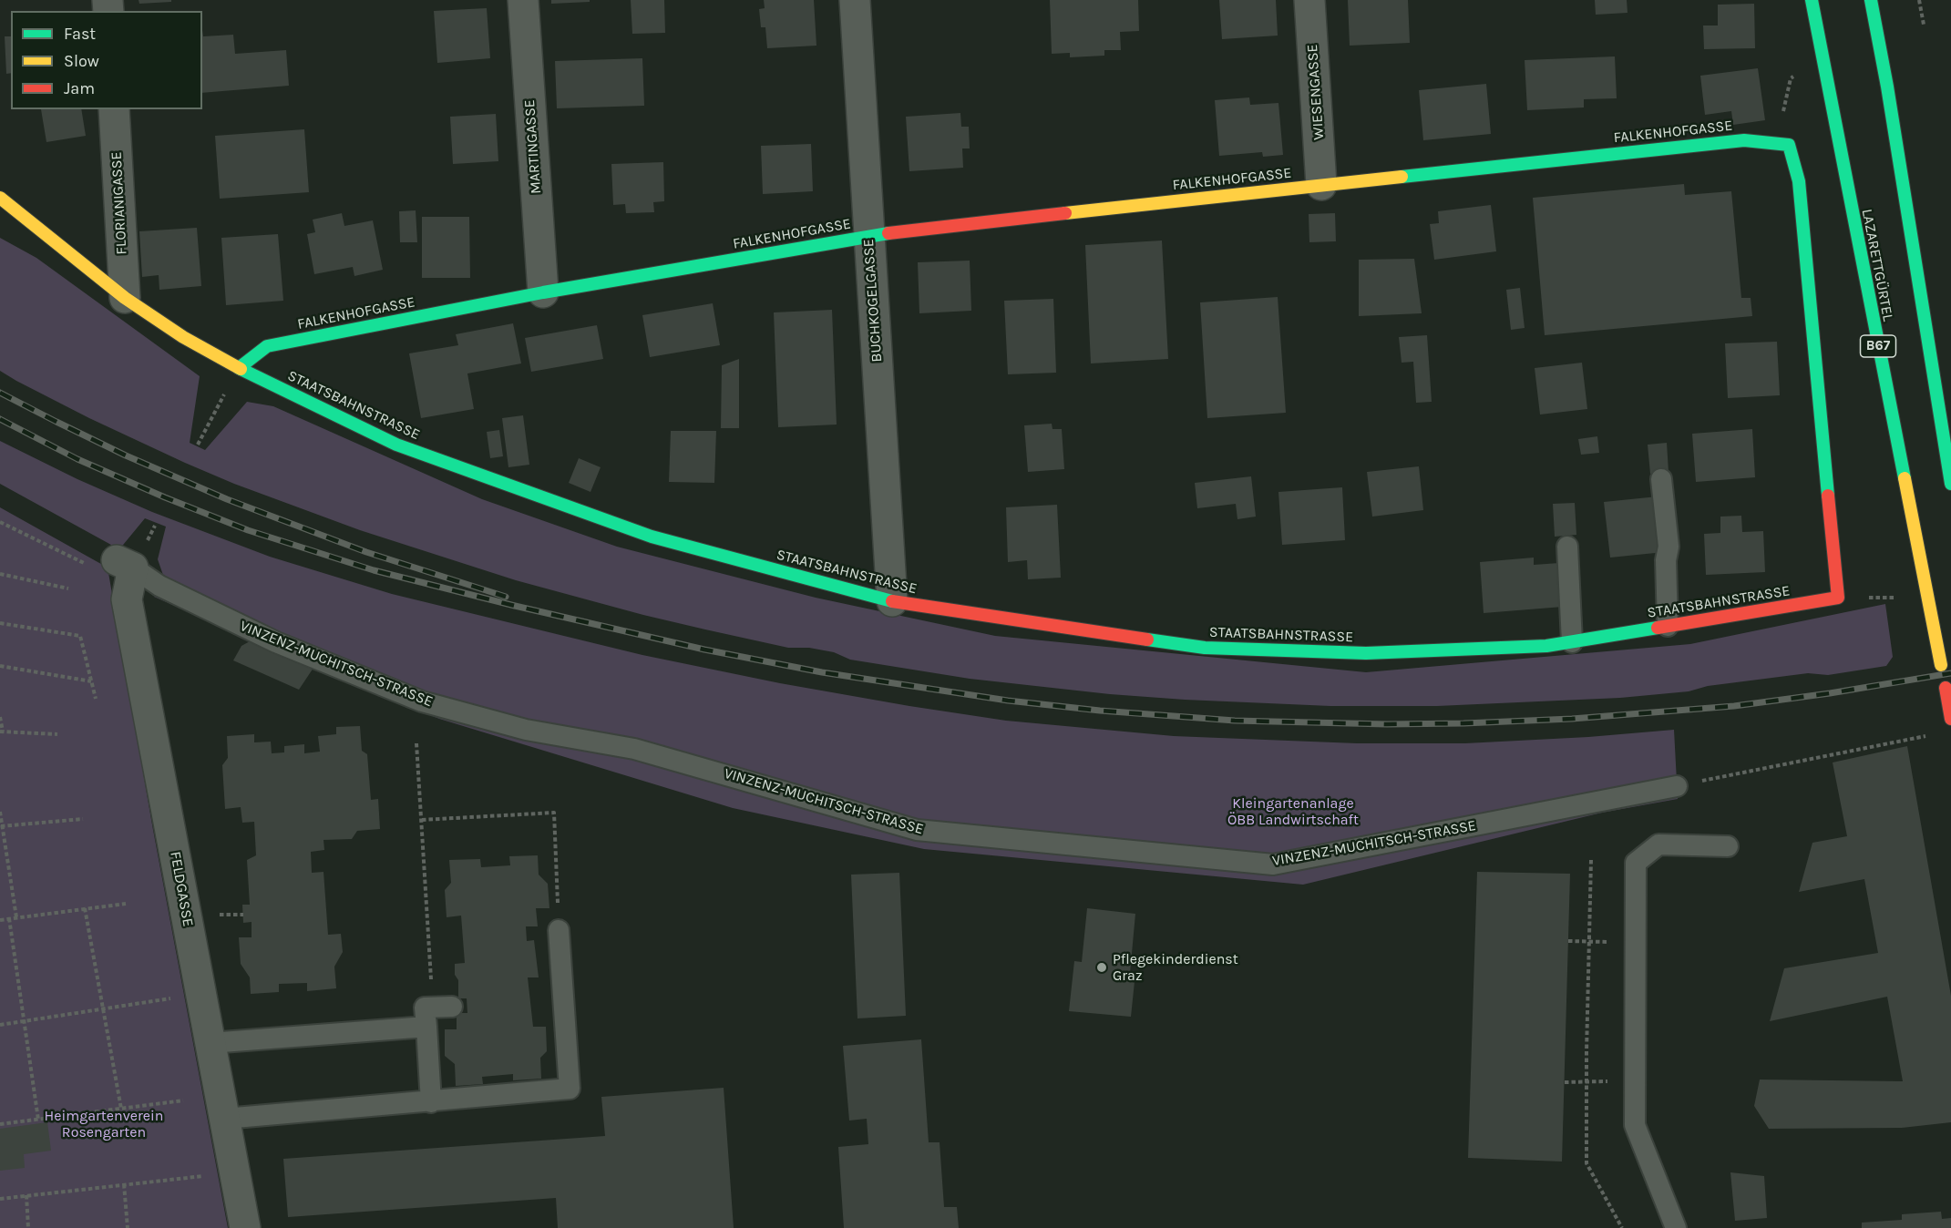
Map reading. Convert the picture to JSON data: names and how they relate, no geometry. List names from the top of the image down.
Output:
{
  "streets": {
    "street": [
      "WIESENGASSE",
      "FALKENHOFGASSE",
      "MARTINGASSE",
      "FLORIANIGASSE",
      "LAZARETTGÜRTEL",
      "BUCHKOGELGASSE",
      "B67",
      "STAATSBAHNSTRASSE",
      "FELDGASSE"
    ],
    "lane": ["VINZENZ-MUCHITSCH-STRASSE"]
  },
  "crossings": [
    ["WIESENGASSE", "FALKENHOFGASSE"],
    ["FALKENHOFGASSE", "MARTINGASSE"],
    ["FALKENHOFGASSE", "BUCHKOGELGASSE"],
    ["FALKENHOFGASSE", "STAATSBAHNSTRASSE"],
    ["FLORIANIGASSE", "STAATSBAHNSTRASSE"],
    ["BUCHKOGELGASSE", "STAATSBAHNSTRASSE"],
    ["VINZENZ-MUCHITSCH-STRASSE", "FELDGASSE"]
  ],
  "parks": ["Kleingartenanlage ÖBB Landwirtschaft", "Heimgartenverein Rosengarten"],
  "places": ["Pflegekinderdienst Graz"],
  "legend": ["Fast", "Slow", "Jam"]
}
